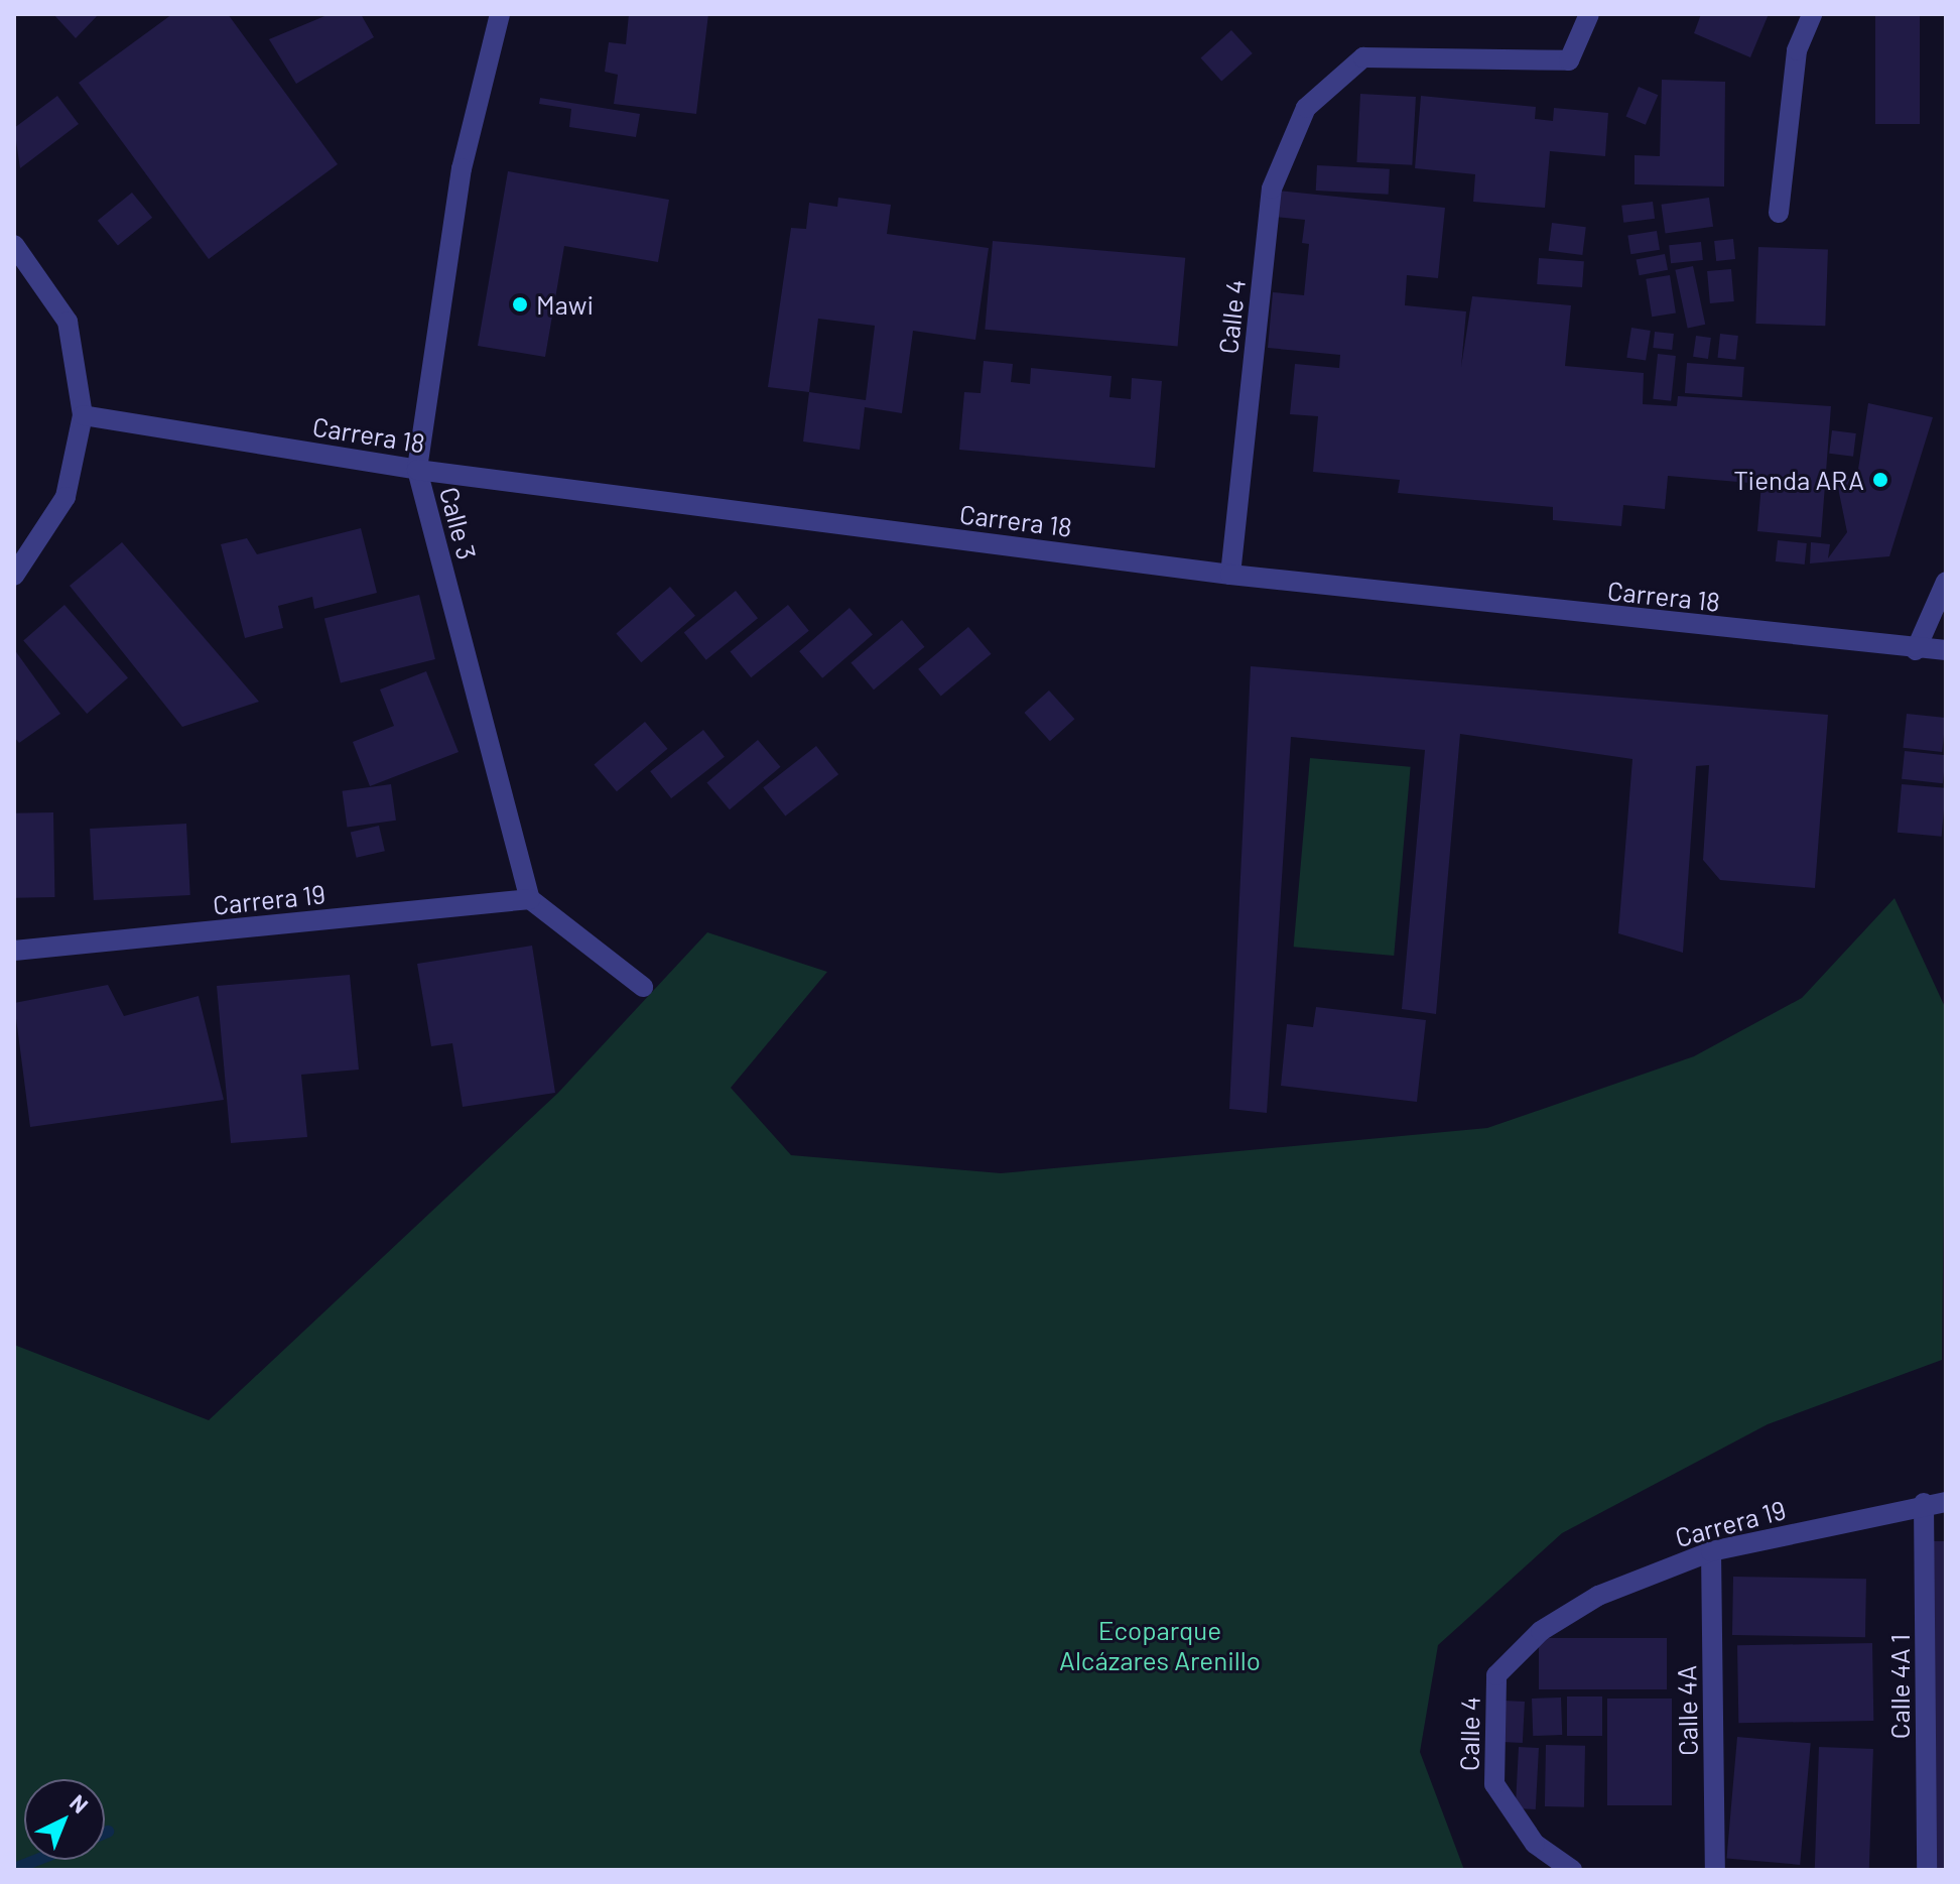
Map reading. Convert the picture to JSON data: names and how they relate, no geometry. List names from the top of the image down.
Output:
{
  "streets": {
    "street": [
      "Calle 4",
      "Carrera 18",
      "Calle 3",
      "Carrera 19",
      "Calle 4A 1",
      "Calle 4A"
    ]
  },
  "crossings": [
    ["Calle 4", "Carrera 18"],
    ["Calle 4", "Carrera 19"],
    ["Carrera 18", "Calle 3"],
    ["Calle 3", "Carrera 19"],
    ["Carrera 19", "Calle 4A 1"],
    ["Carrera 19", "Calle 4A"]
  ],
  "parks": ["Ecoparque Alcázares Arenillo"],
  "places": ["Mawi", "Tienda ARA"],
  "north": "top right"
}
